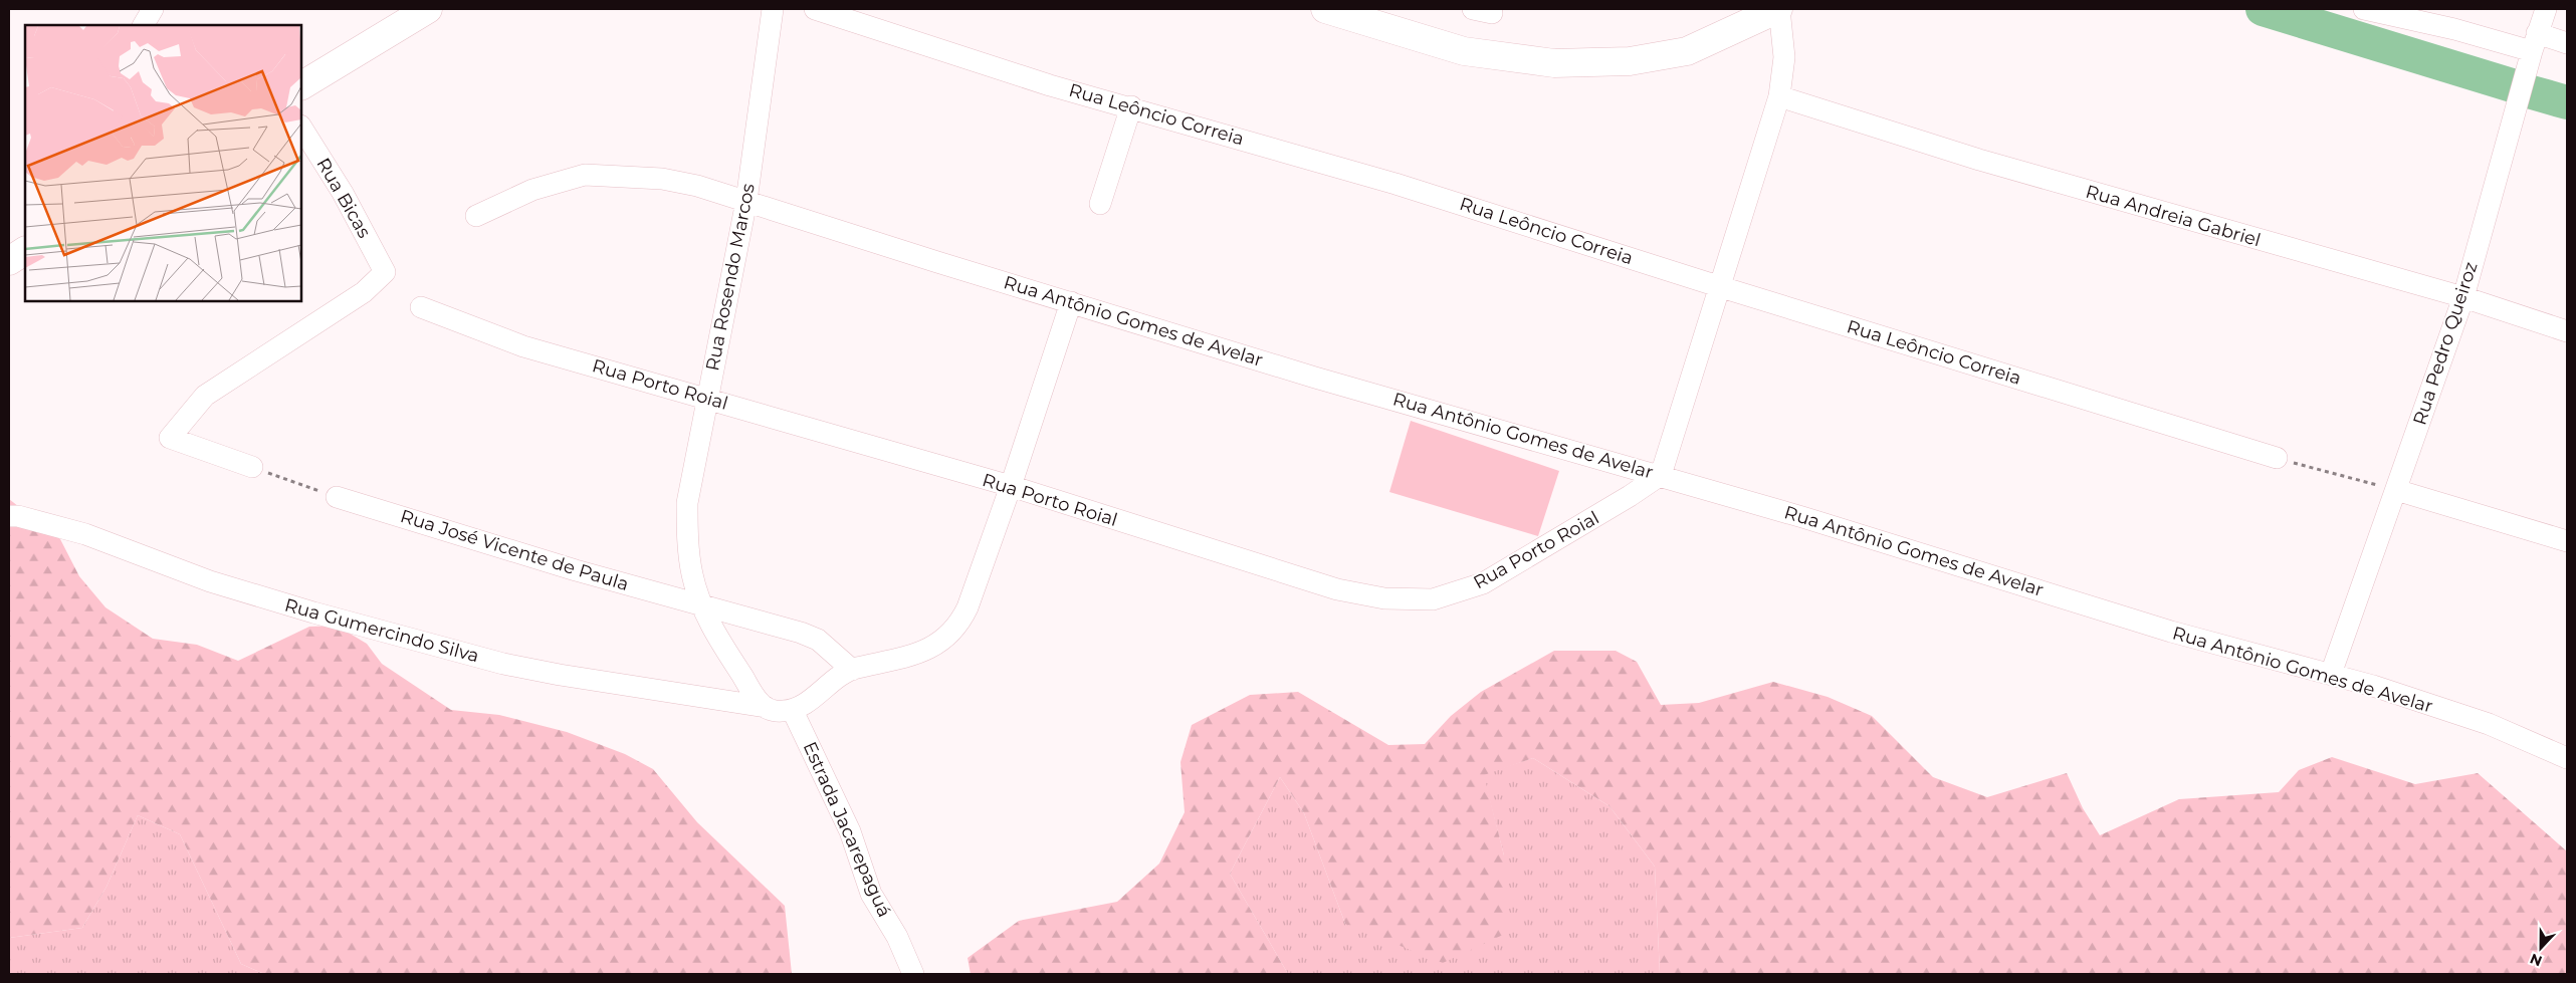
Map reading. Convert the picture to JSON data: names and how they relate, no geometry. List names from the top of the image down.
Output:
{
  "streets": {
    "street": [
      "Rua Leôncio Correia",
      "Rua Bicas",
      "Rua Andreia Gabriel",
      "Rua Rosendo Marcos",
      "Rua Antônio Gomes de Avelar",
      "Rua Pedro Queiroz",
      "Rua Porto Roial",
      "Rua José Vicente de Paula",
      "Rua Gumercindo Silva",
      "Estrada Jacarepaguá"
    ]
  },
  "crossings": [
    ["Rua Andreia Gabriel", "Rua Pedro Queiroz"],
    ["Rua Rosendo Marcos", "Rua Antônio Gomes de Avelar"],
    ["Rua Rosendo Marcos", "Rua Porto Roial"],
    ["Rua Rosendo Marcos", "Rua José Vicente de Paula"],
    ["Rua Rosendo Marcos", "Rua Gumercindo Silva"],
    ["Rua Antônio Gomes de Avelar", "Rua Pedro Queiroz"],
    ["Rua Antônio Gomes de Avelar", "Rua Porto Roial"]
  ],
  "north": "bottom"
}
